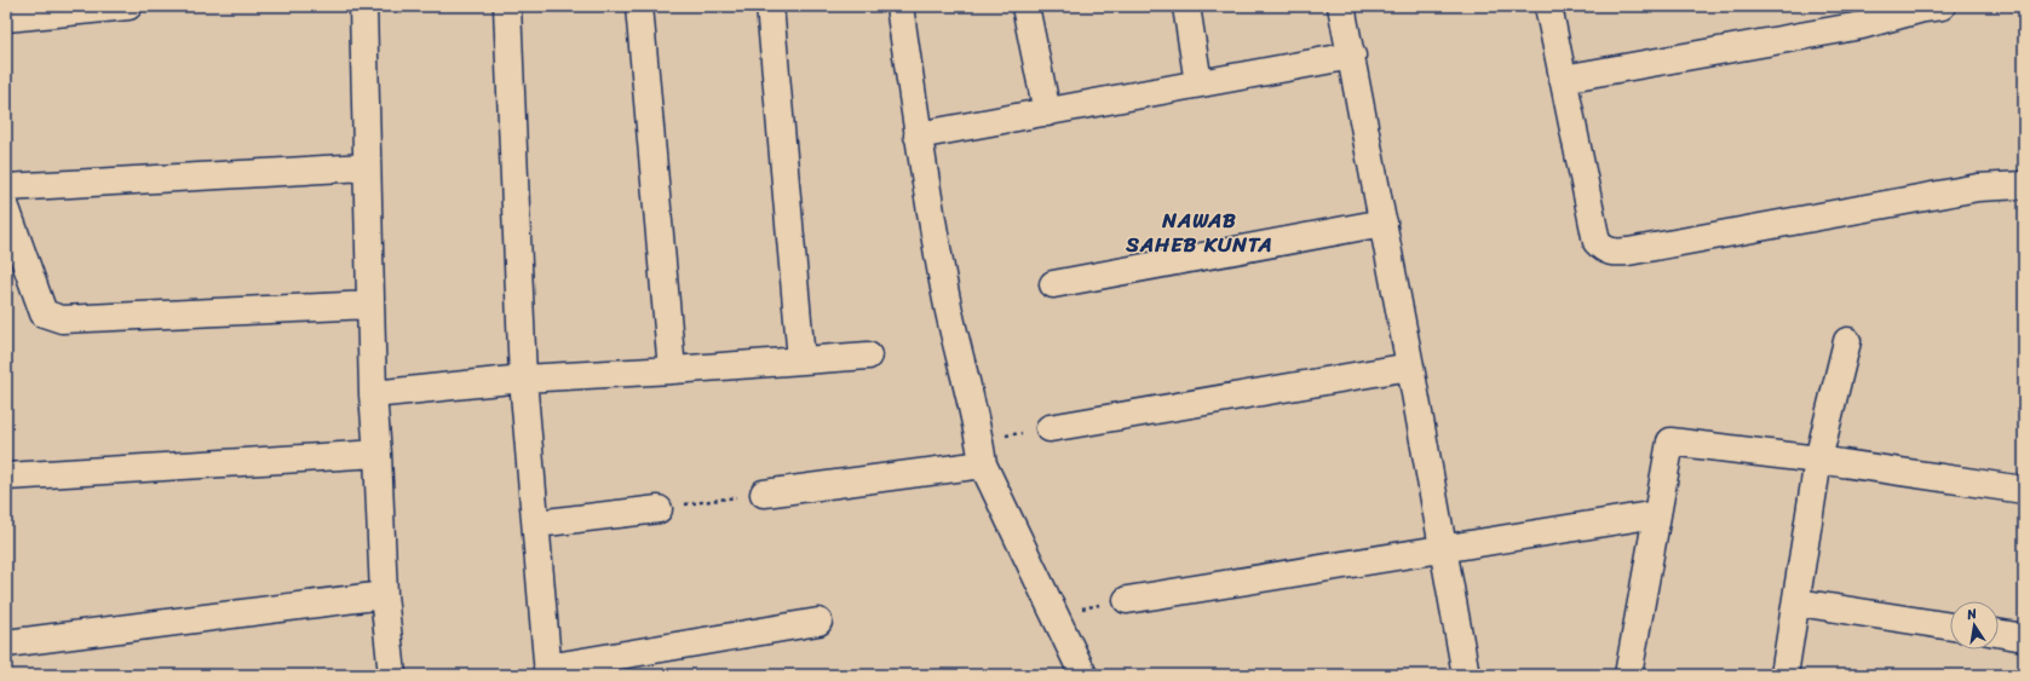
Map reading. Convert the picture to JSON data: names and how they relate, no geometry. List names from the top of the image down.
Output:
{
  "districts": ["NAWAB SAHEB KUNTA"],
  "north": "top"
}
